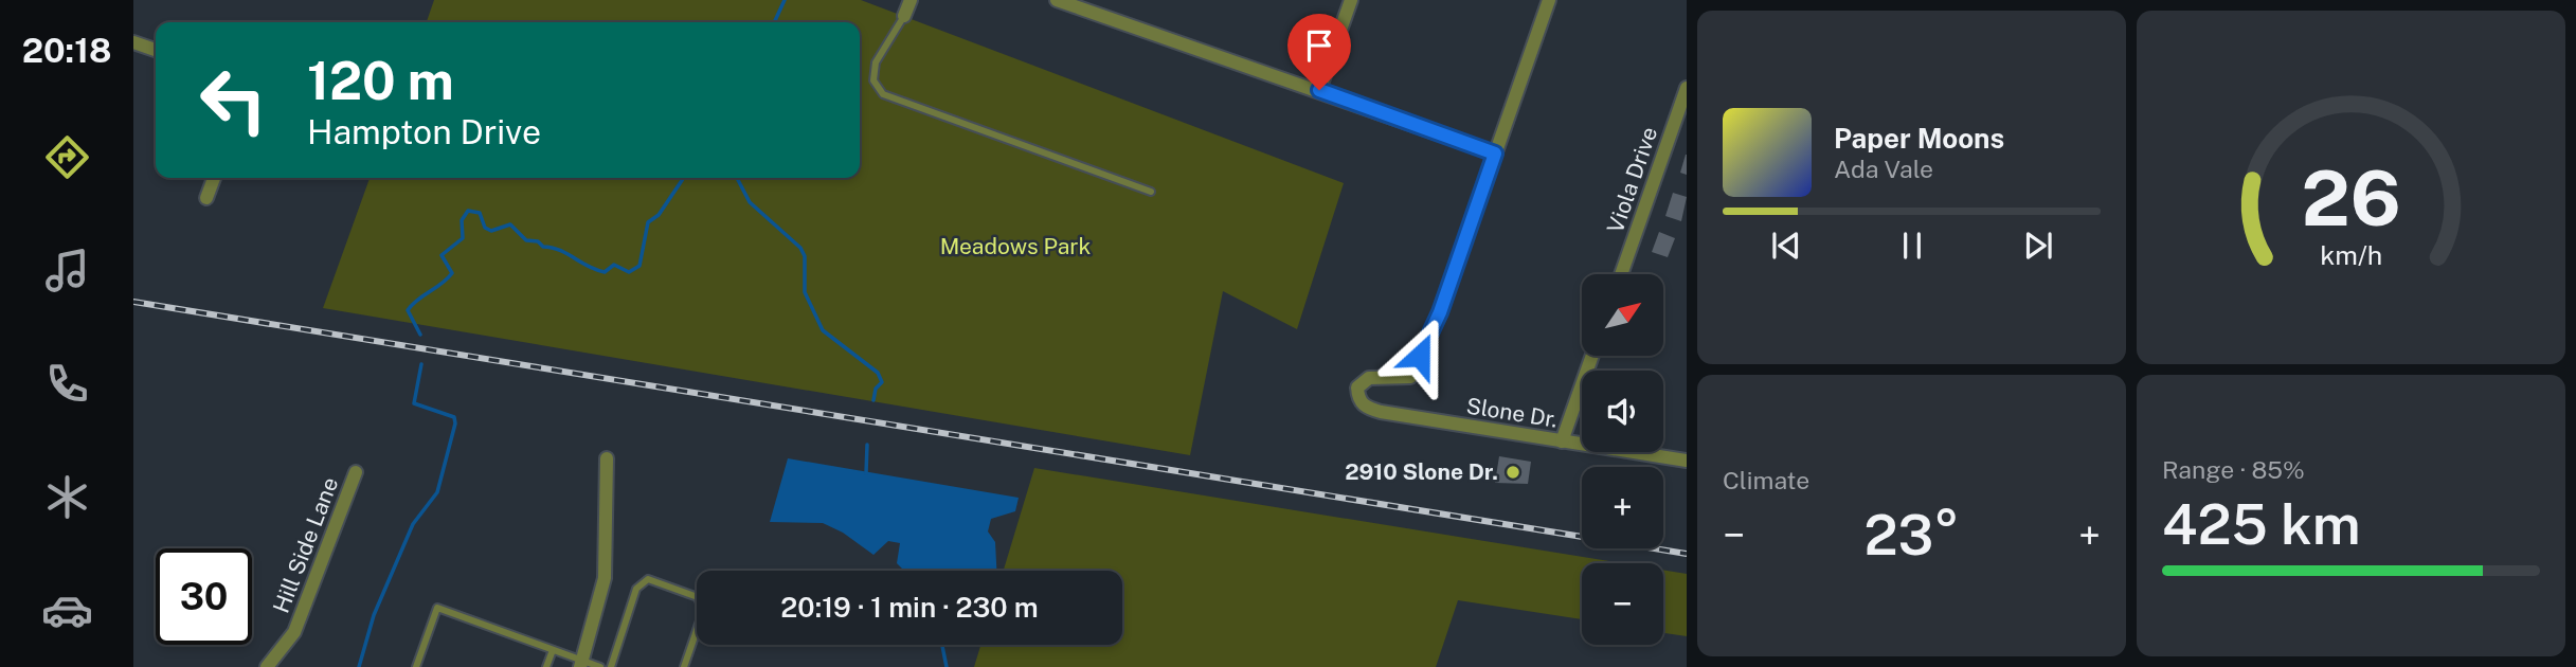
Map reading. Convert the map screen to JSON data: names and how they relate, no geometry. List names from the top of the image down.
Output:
{
  "streets": {
    "street": ["Viola Drive", "Slone Dr.", "Hill Side Lane"]
  },
  "parks": ["Meadows Park"],
  "places": ["2910 Slone Dr."],
  "north": "top right",
  "page": {
    "tabs": "20:18",
    "turn": ["120 m", "Hampton Drive"],
    "song": ["Paper Moons", "Ada Vale"],
    "map_buttons": ["+", "−"],
    "tile": [
      "Climate",
      ["Range · 85%", "425 km"]
    ],
    "heat": ["−", "23°", "+"],
    "limit": "30",
    "trip": "20:19 · 1 min · 230 m",
    "gauge": ["26", "km/h"]
  }
}
